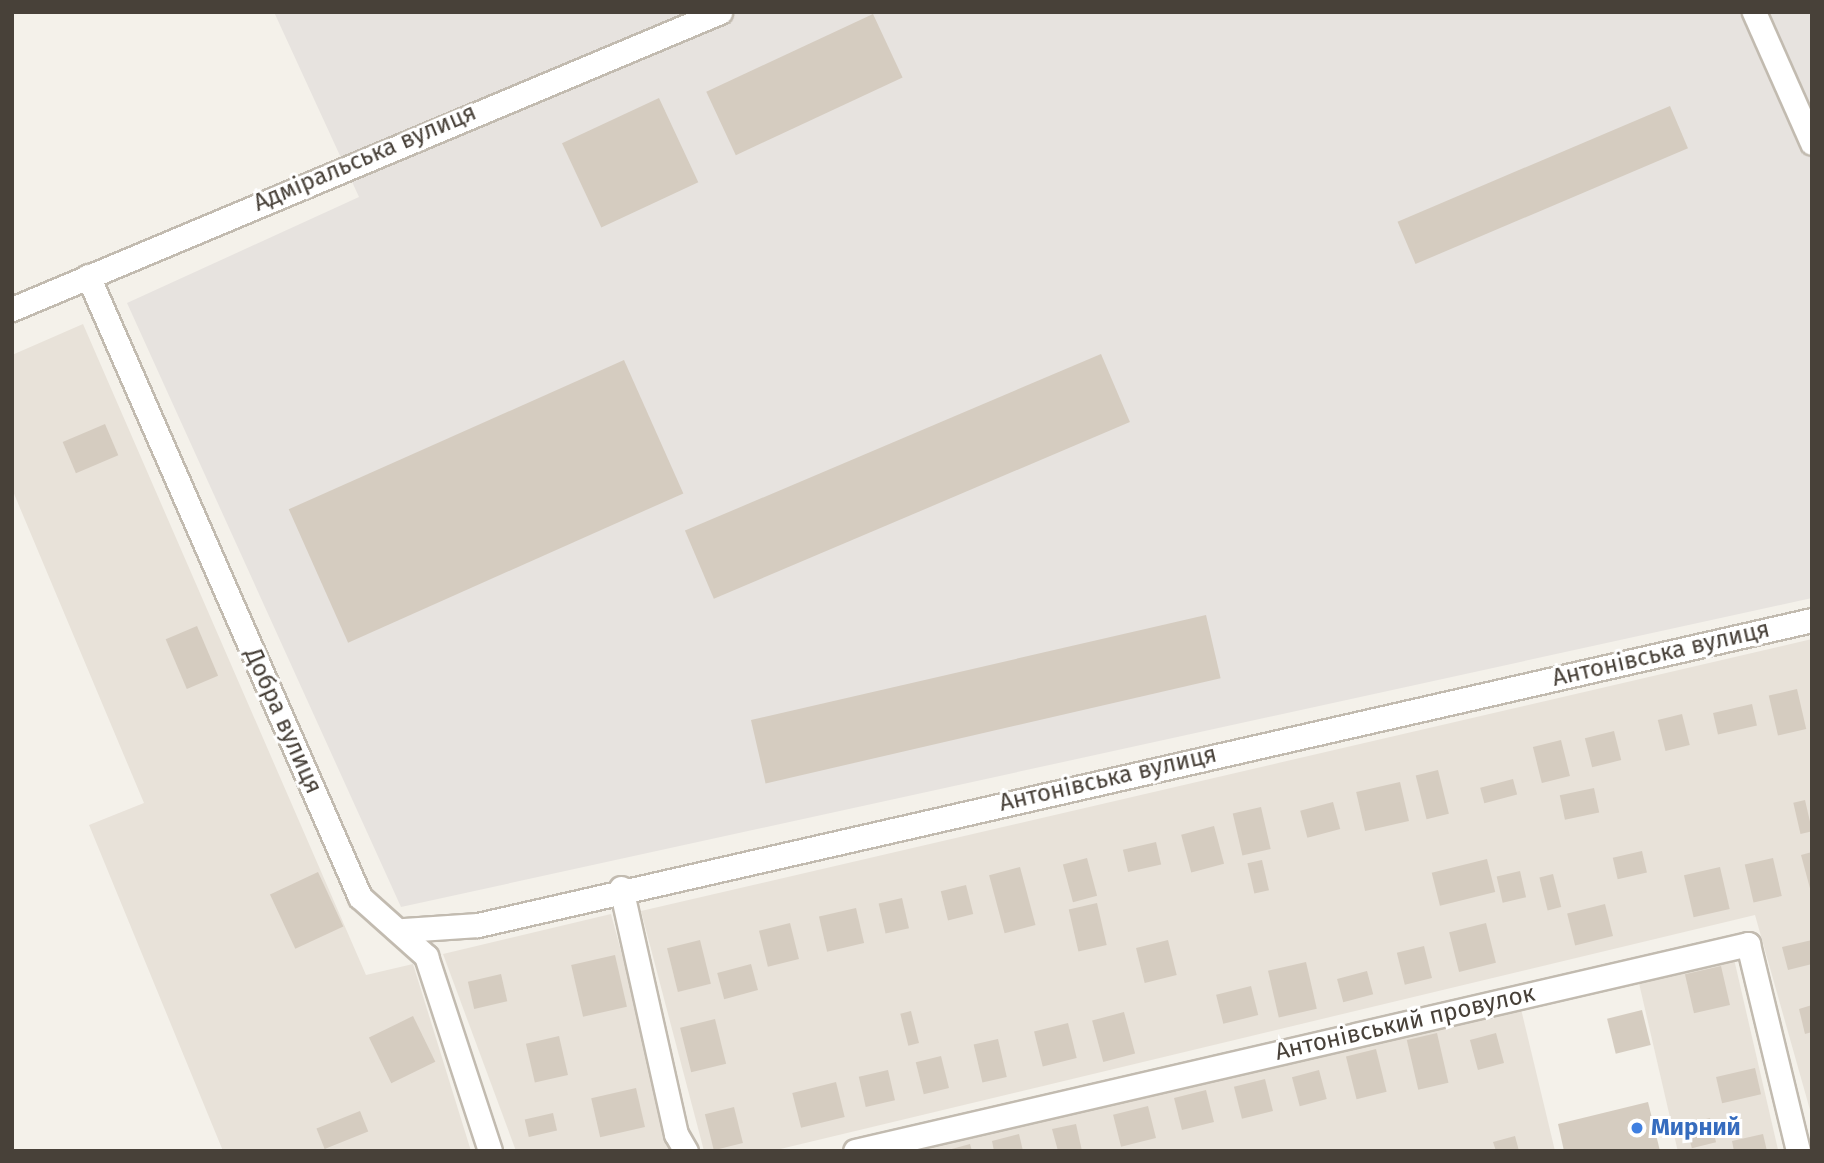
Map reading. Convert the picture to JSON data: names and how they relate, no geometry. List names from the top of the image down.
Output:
{
  "streets": {
    "street": [
      "Адміральська вулиця",
      "Антонівська вулиця",
      "Добра вулиця",
      "Антонівський провулок"
    ]
  },
  "crossings": [
    ["Адміральська вулиця", "Добра вулиця"],
    ["Антонівська вулиця", "Добра вулиця"]
  ],
  "places": ["Мирний"]
}
